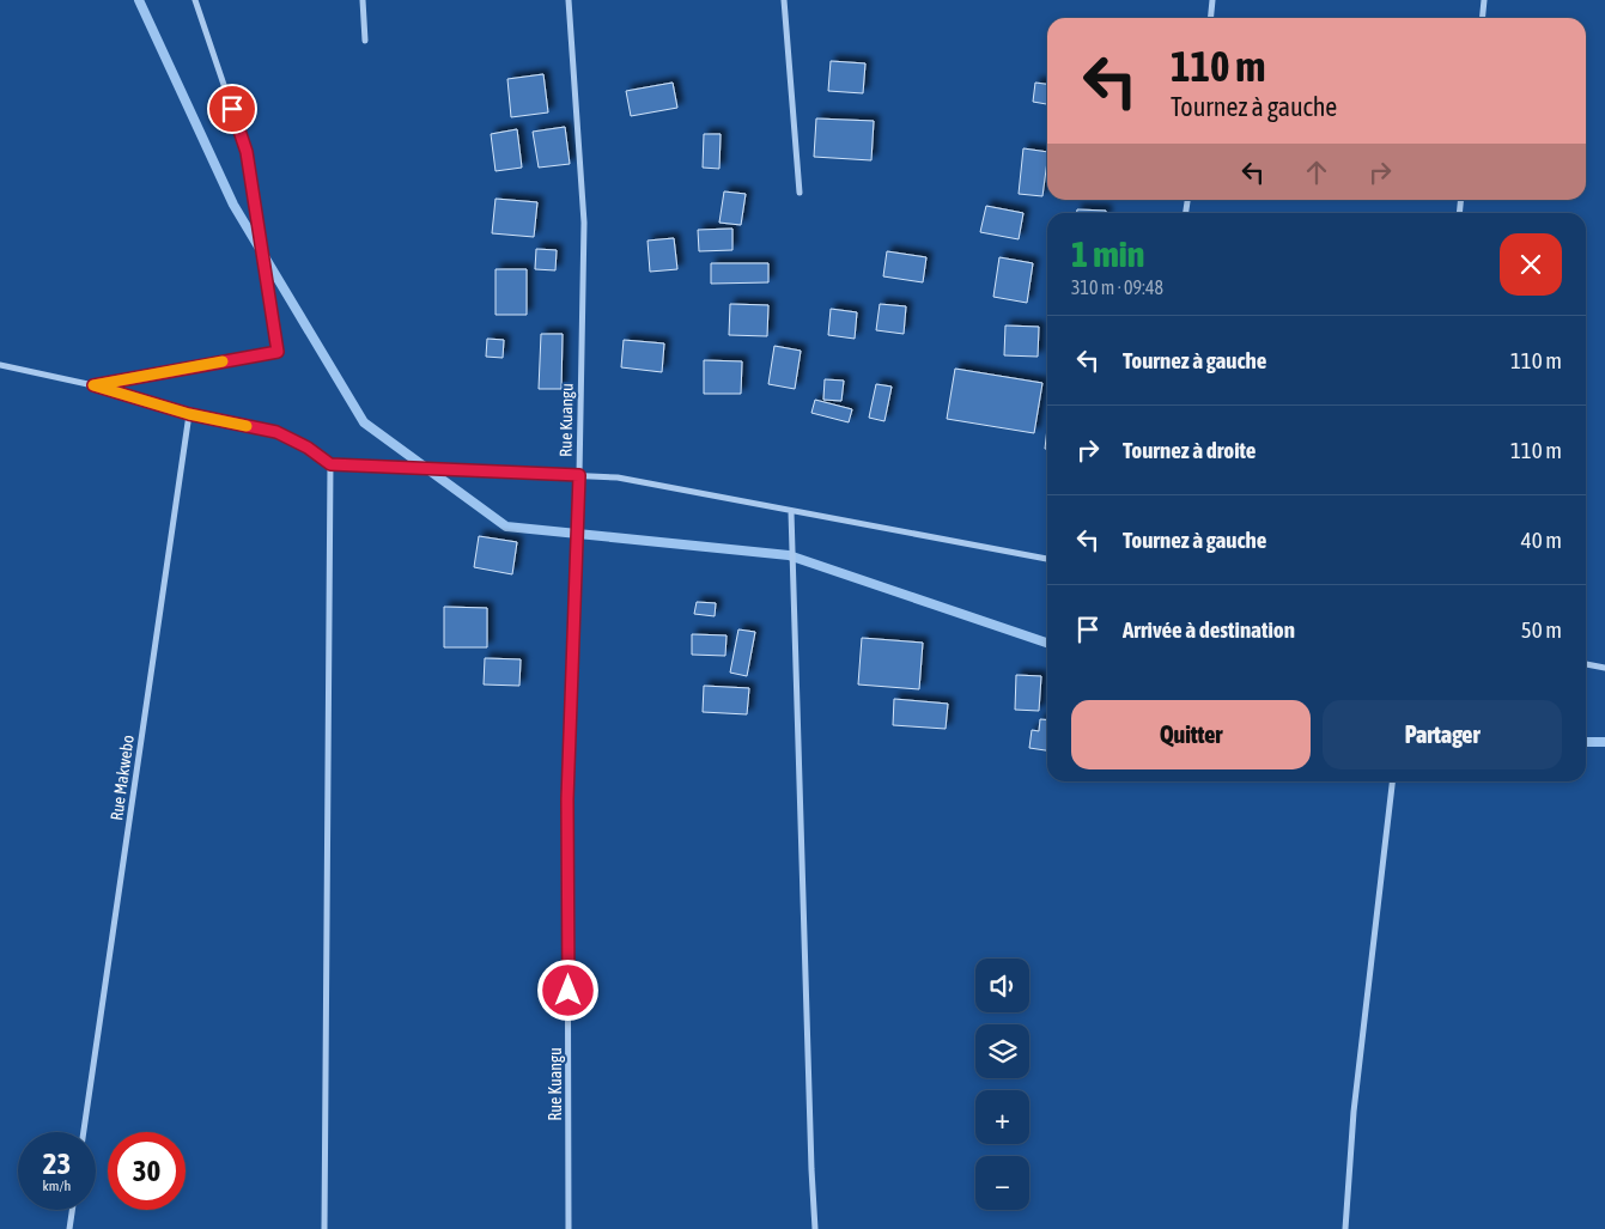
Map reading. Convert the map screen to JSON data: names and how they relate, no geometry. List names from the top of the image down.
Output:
{
  "streets": {
    "street": ["Rue Kuangu", "Rue Makwebo"]
  },
  "page": {
    "turn": ["110 m", "Tournez à gauche"],
    "heading": ["1 min", "310 m · 09:48"],
    "list": [
      {
        "name": "Tournez à gauche",
        "value": "110 m"
      },
      {
        "name": "Tournez à droite",
        "value": "110 m"
      },
      {
        "name": "Tournez à gauche",
        "value": "40 m"
      },
      {
        "name": "Arrivée à destination",
        "value": "50 m"
      }
    ],
    "buttons": ["Quitter", "Partager"],
    "map_buttons": ["+", "−"],
    "speed": "23 km/h",
    "limit": "30"
  }
}
